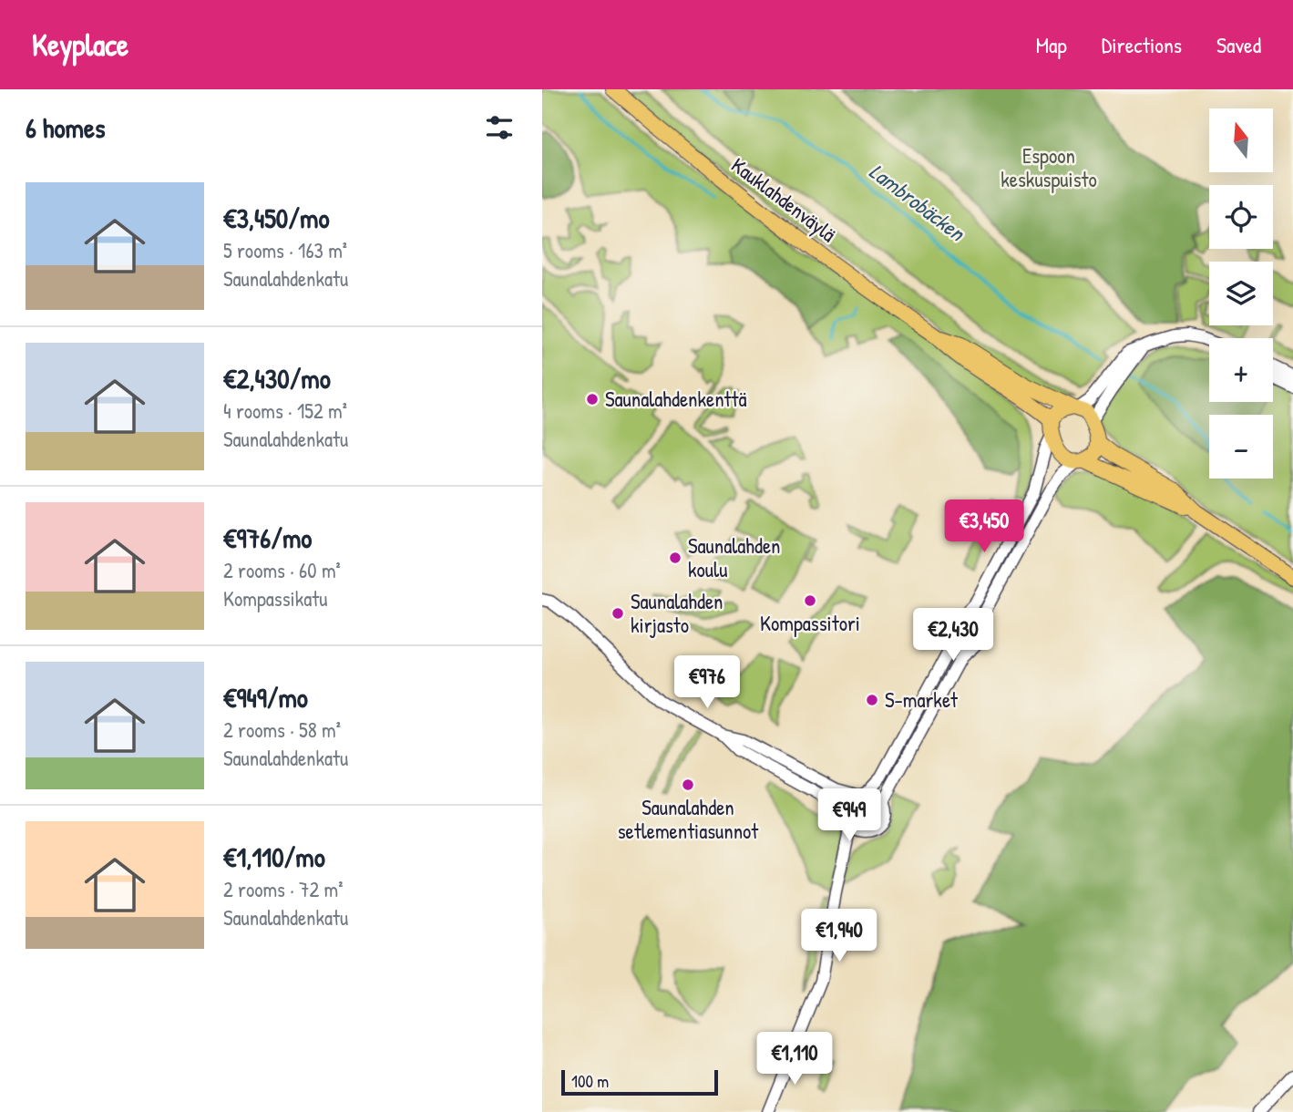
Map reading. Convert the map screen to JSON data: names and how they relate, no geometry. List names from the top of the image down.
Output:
{
  "streets": {
    "main road": ["Kauklahdenväylä"]
  },
  "water": ["Lambrobäcken"],
  "parks": ["Espoon keskuspuisto"],
  "places": [
    "Saunalahdenkenttä",
    "Saunalahden koulu",
    "Kompassitori",
    "Saunalahden kirjasto",
    "S-market",
    "Saunalahden setlementiasunnot"
  ],
  "scale_bar": "100 m",
  "north": "top",
  "page": {
    "header": "Keyplace",
    "nav": ["Map", "Directions", "Saved"],
    "heading": "6 homes",
    "map_buttons": ["+", "−"],
    "list": [
      {
        "name": "€3,450/mo",
        "note": "5 rooms · 163 m² · Saunalahdenkatu"
      },
      {
        "name": "€2,430/mo",
        "note": "4 rooms · 152 m² · Saunalahdenkatu"
      },
      {
        "name": "€976/mo",
        "note": "2 rooms · 60 m² · Kompassikatu"
      },
      {
        "name": "€949/mo",
        "note": "2 rooms · 58 m² · Saunalahdenkatu"
      },
      {
        "name": "€1,110/mo",
        "note": "2 rooms · 72 m² · Saunalahdenkatu"
      }
    ],
    "price": [
      "€3,450",
      "€2,430",
      "€976",
      "€949",
      "€1,940",
      "€1,110"
    ],
    "scale": "100 m"
  }
}
